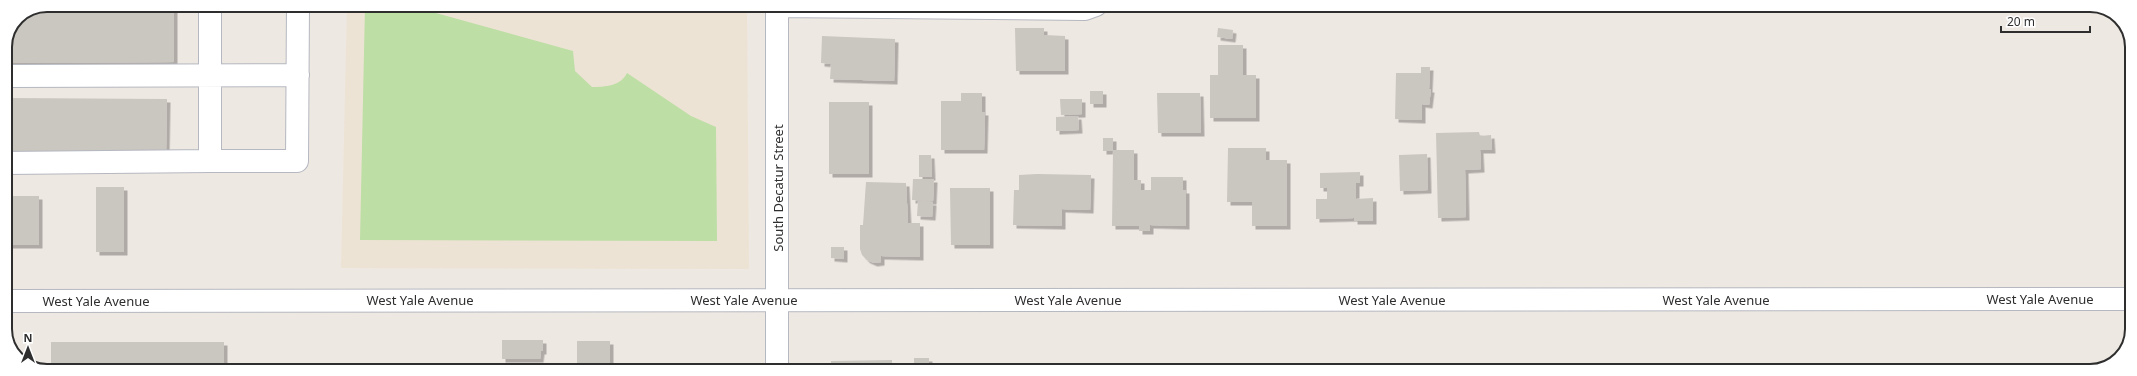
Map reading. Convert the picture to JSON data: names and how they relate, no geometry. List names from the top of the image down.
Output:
{
  "streets": {
    "street": ["South Decatur Street", "West Yale Avenue"]
  },
  "crossings": [
    ["South Decatur Street", "West Yale Avenue"]
  ],
  "scale_bar": "20 m",
  "north": "top"
}
